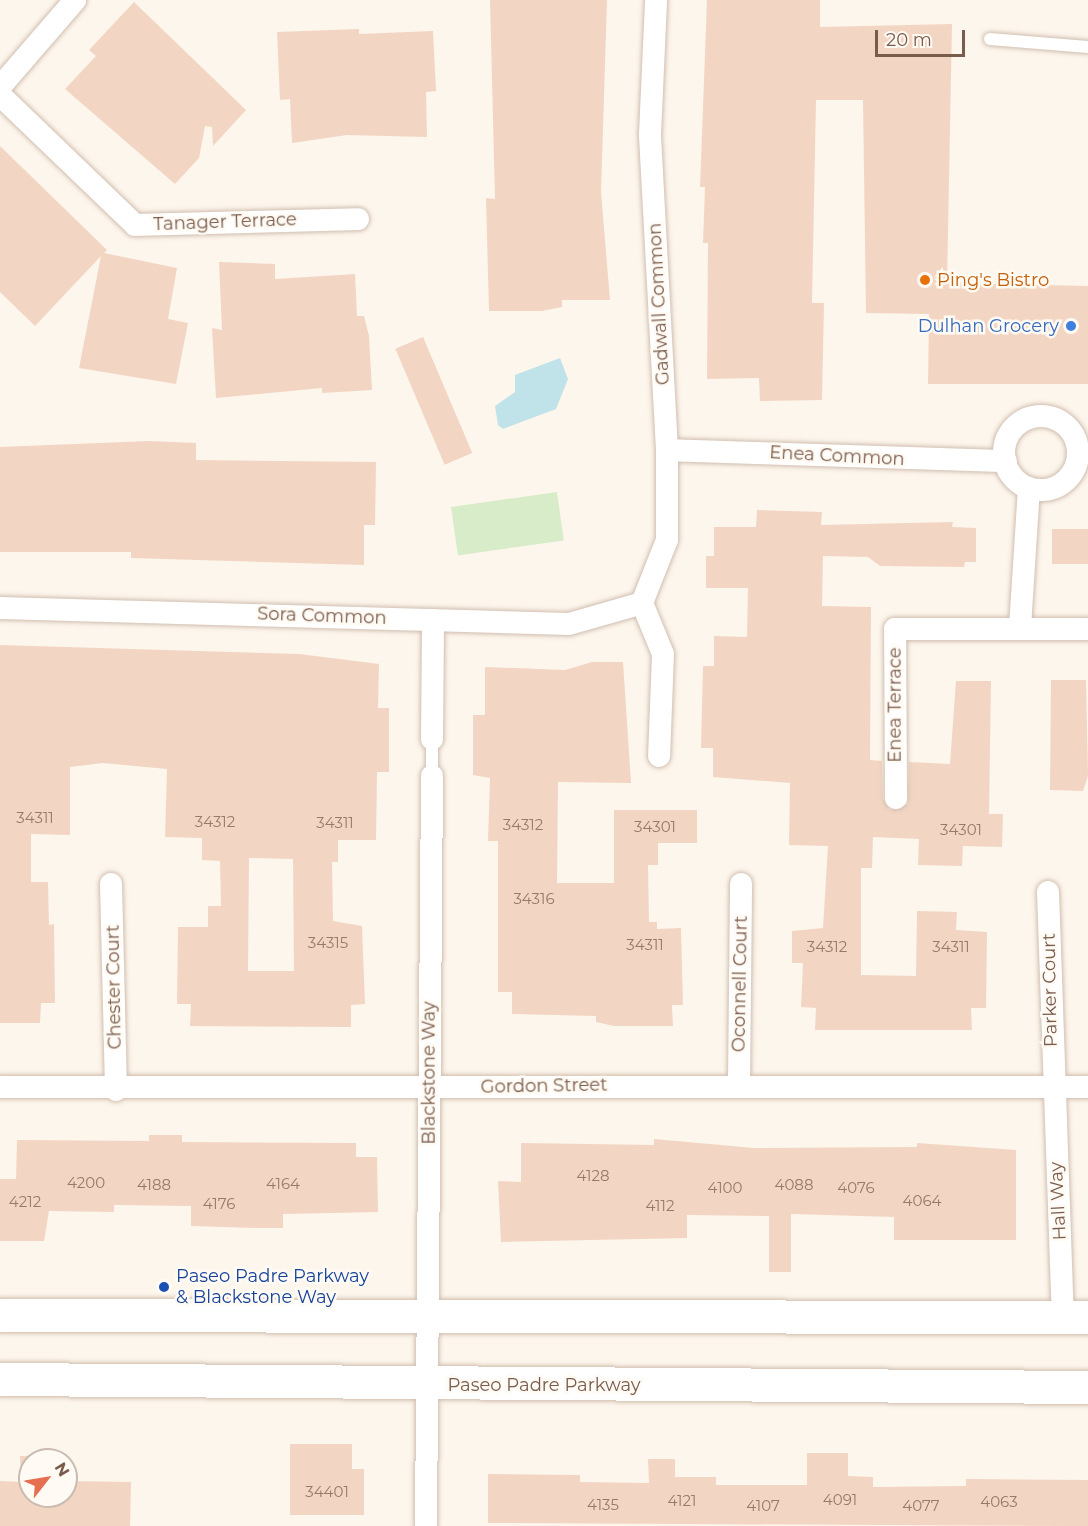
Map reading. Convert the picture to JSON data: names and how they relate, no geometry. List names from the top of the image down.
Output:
{
  "streets": {
    "main road": ["Paseo Padre Parkway"],
    "street": [
      "Tanager Terrace",
      "Gadwall Common",
      "Enea Common",
      "Sora Common",
      "Enea Terrace",
      "Oconnell Court",
      "Chester Court",
      "Parker Court",
      "Blackstone Way",
      "Gordon Street",
      "Hall Way"
    ]
  },
  "crossings": [
    ["Gadwall Common", "Enea Common"],
    ["Gadwall Common", "Sora Common"],
    ["Sora Common", "Blackstone Way"],
    ["Oconnell Court", "Gordon Street"],
    ["Chester Court", "Gordon Street"],
    ["Parker Court", "Gordon Street"],
    ["Parker Court", "Hall Way"],
    ["Blackstone Way", "Gordon Street"],
    ["Blackstone Way", "Paseo Padre Parkway"],
    ["Gordon Street", "Hall Way"]
  ],
  "places": ["Ping's Bistro", "Dulhan Grocery", "Paseo Padre Parkway & Blackstone Way"],
  "house_numbers": [
    "34311",
    "34312",
    "34311",
    "34312",
    "34301",
    "34301",
    "34316",
    "34315",
    "34311",
    "34312",
    "34311",
    "4128",
    "4200",
    "4164",
    "4188",
    "4088",
    "4100",
    "4076",
    "4064",
    "4212",
    "4176",
    "4112",
    "34401",
    "4091",
    "4121",
    "4063",
    "4135",
    "4107",
    "4077"
  ],
  "scale_bar": "20 m",
  "north": "top right"
}
